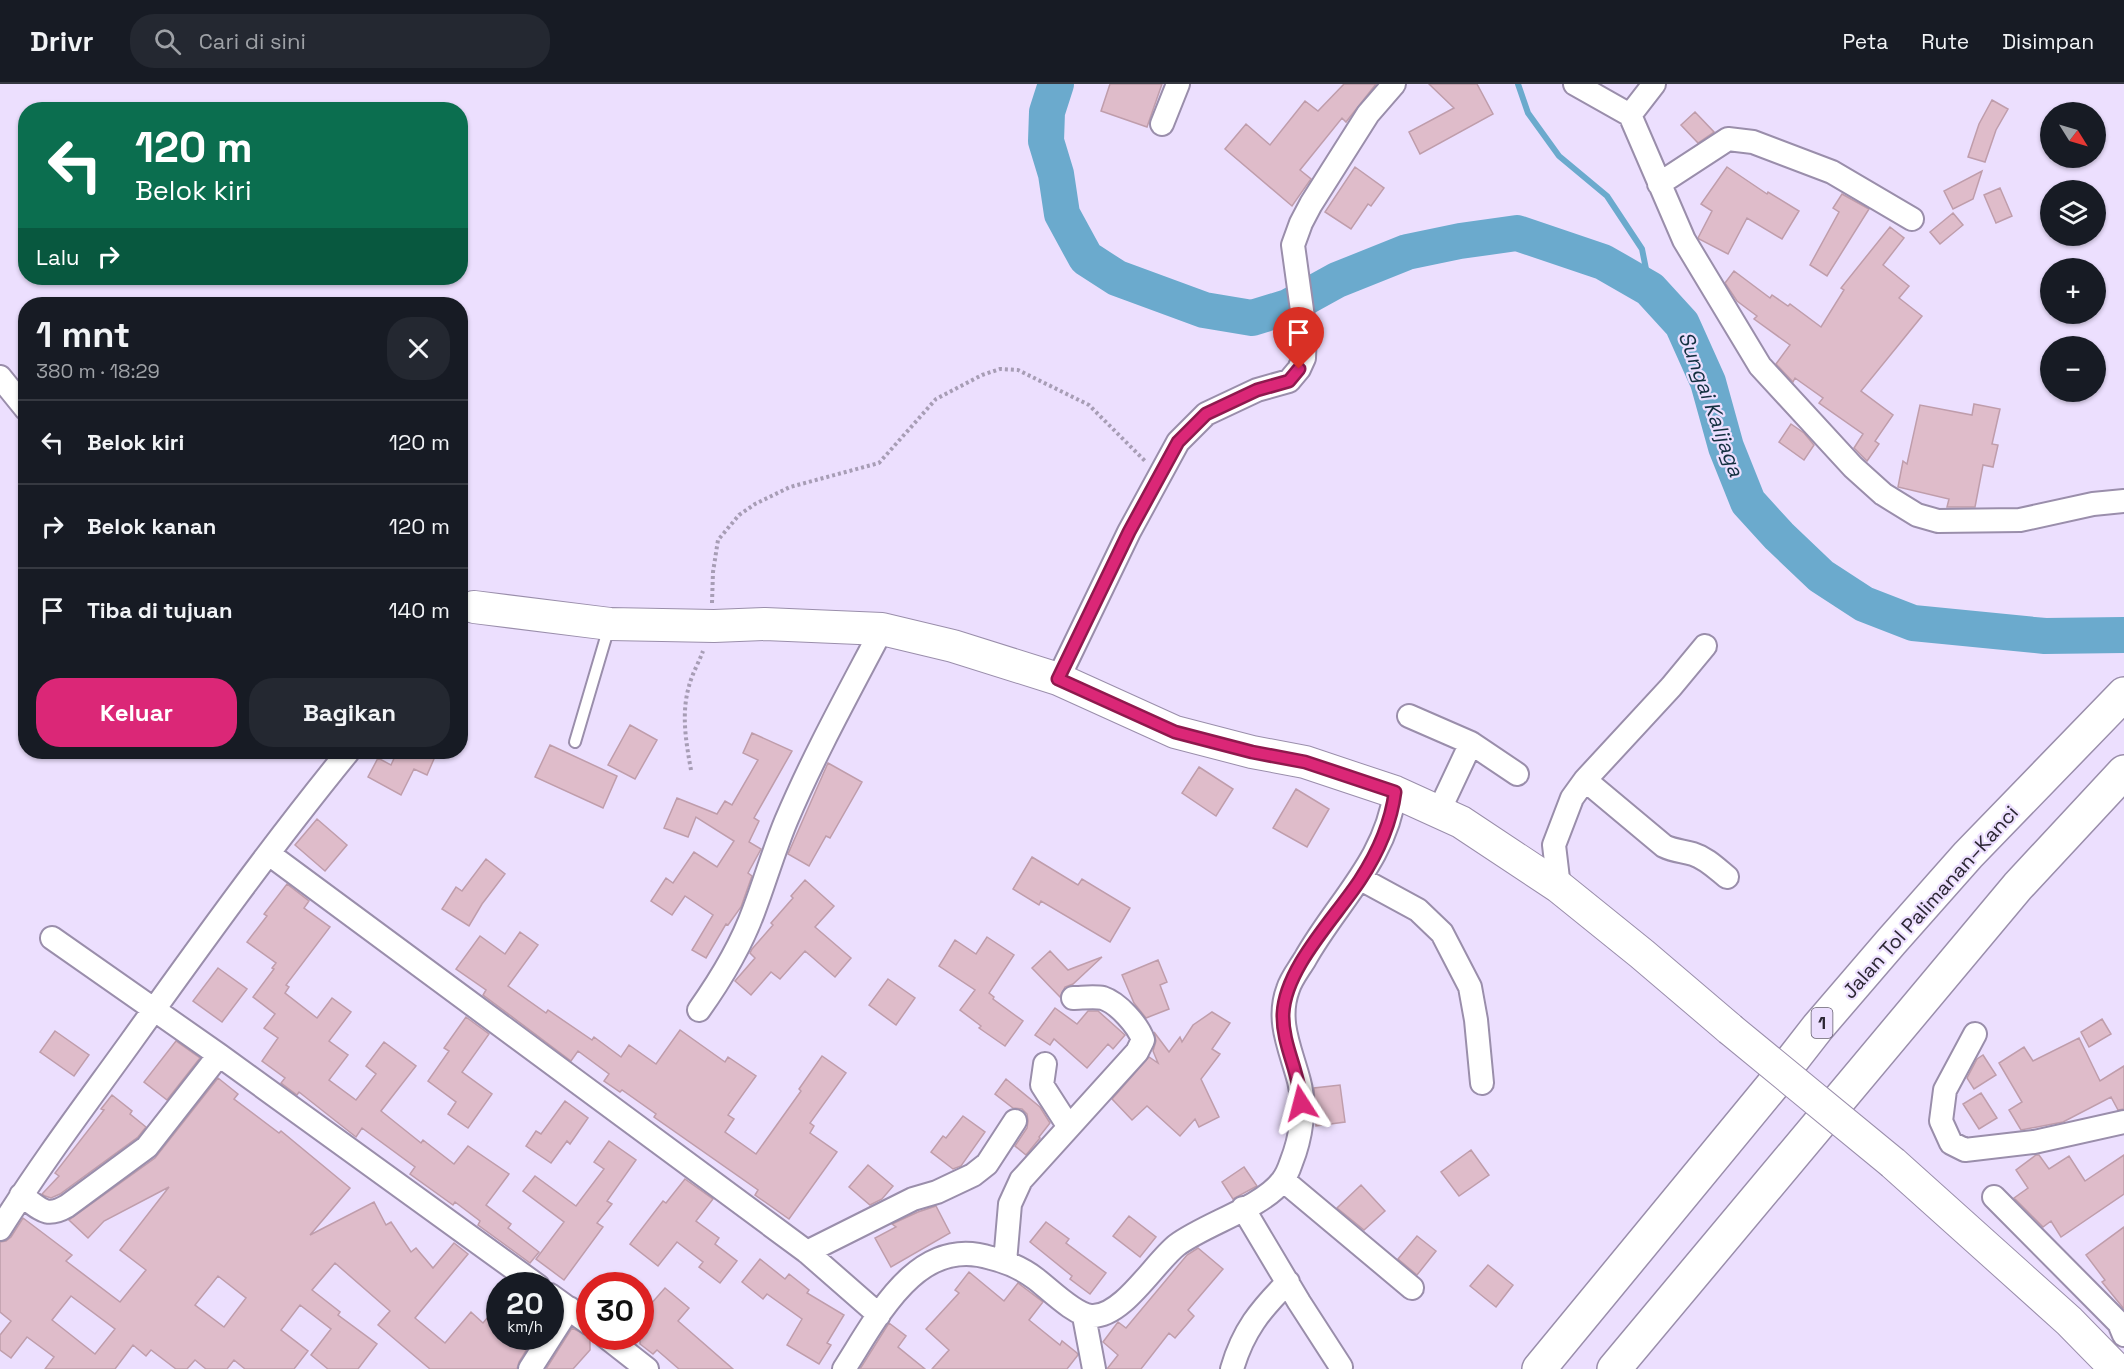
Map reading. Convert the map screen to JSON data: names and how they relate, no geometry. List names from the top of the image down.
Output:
{
  "streets": {
    "highway": ["Jalan Tol Palimanan–Kanci", "1"]
  },
  "water": ["Sungai Kalijaga"],
  "north": "bottom right",
  "page": {
    "header": "Drivr",
    "search": "Cari di sini",
    "nav": ["Peta", "Rute", "Disimpan"],
    "map_buttons": ["+", "−"],
    "turn": ["120 m", "Belok kiri"],
    "then": "Lalu",
    "heading": ["1 mnt", "380 m · 18:29"],
    "list": [
      {
        "name": "Belok kiri",
        "value": "120 m"
      },
      {
        "name": "Belok kanan",
        "value": "120 m"
      },
      {
        "name": "Tiba di tujuan",
        "value": "140 m"
      }
    ],
    "buttons": ["Keluar", "Bagikan"],
    "speed": "20 km/h",
    "limit": "30"
  }
}
